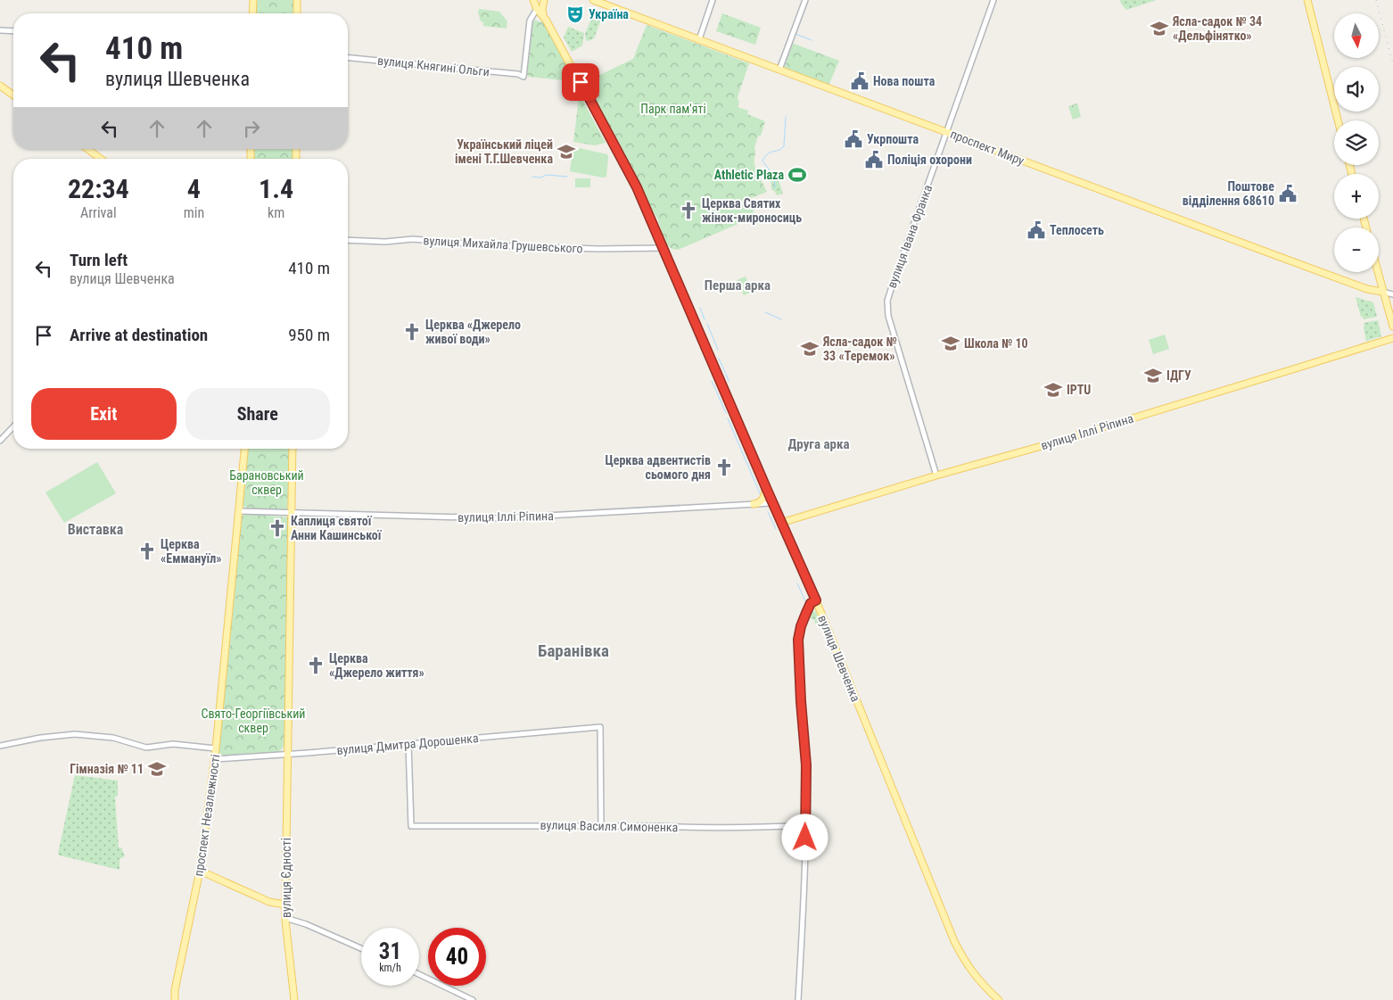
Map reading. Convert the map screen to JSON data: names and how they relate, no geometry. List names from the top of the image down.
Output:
{
  "streets": {
    "main road": [
      "проспект Миру",
      "вулиця Іллі Ріпина",
      "вулиця Шевченка",
      "проспект Незалежності",
      "вулиця Єдності"
    ],
    "street": [
      "вулиця Княгині Ольги",
      "вулиця Івана Франка",
      "вулиця Михайла Грушевського",
      "вулиця Дмитра Дорошенка",
      "вулиця Василя Симоненка"
    ]
  },
  "crossings": [
    ["вулиця Княгині Ольги", "вулиця Шевченка"],
    ["проспект Миру", "вулиця Івана Франка"],
    ["вулиця Івана Франка", "вулиця Іллі Ріпина"],
    ["вулиця Михайла Грушевського", "вулиця Шевченка"],
    ["вулиця Іллі Ріпина", "вулиця Шевченка"],
    ["вулиця Іллі Ріпина", "проспект Незалежності"],
    ["вулиця Дмитра Дорошенка", "проспект Незалежності"],
    ["вулиця Дмитра Дорошенка", "вулиця Василя Симоненка"],
    ["вулиця Дмитра Дорошенка", "вулиця Єдності"]
  ],
  "districts": [
    "Перша арка",
    "Друга арка",
    "Виставка",
    "Баранівка"
  ],
  "parks": ["Парк пам'яті", "Барановський сквер", "Свято-Георгіївський сквер"],
  "places": {
    "theatre": ["Україна"],
    "school or university": [
      "Ясла-садок № 34 «Дельфінятко»",
      "Український ліцей імені Т.Г.Шевченка",
      "Школа № 10",
      "Ясла-садок № 33 «Теремок»",
      "ІДГУ",
      "IPTU",
      "Гімназія № 11"
    ],
    "public building": [
      "Нова пошта",
      "Укрпошта",
      "Поліція охорони",
      "Поштове відділення 68610",
      "Теплосеть"
    ],
    "sports": ["Athletic Plaza"],
    "church": [
      "Церква Святих жінок-мироносиць",
      "Церква «Джерело живої води»",
      "Церква адвентистів сьомого дня",
      "Каплиця cвятої Анни Кашинської",
      "Церква «Еммануїл»",
      "Церква «Джерело життя»"
    ]
  },
  "north": "bottom",
  "page": {
    "map_buttons": ["+", "−"],
    "turn": ["410 m", "вулиця Шевченка"],
    "eta": [
      "22:34",
      "Arrival",
      "4",
      "min",
      "1.4",
      "km"
    ],
    "list": [
      {
        "name": "Turn left",
        "note": "вулиця Шевченка",
        "value": "410 m"
      },
      {
        "name": "Arrive at destination",
        "value": "950 m"
      }
    ],
    "buttons": ["Exit", "Share"],
    "speed": "31 km/h",
    "limit": "40"
  }
}
